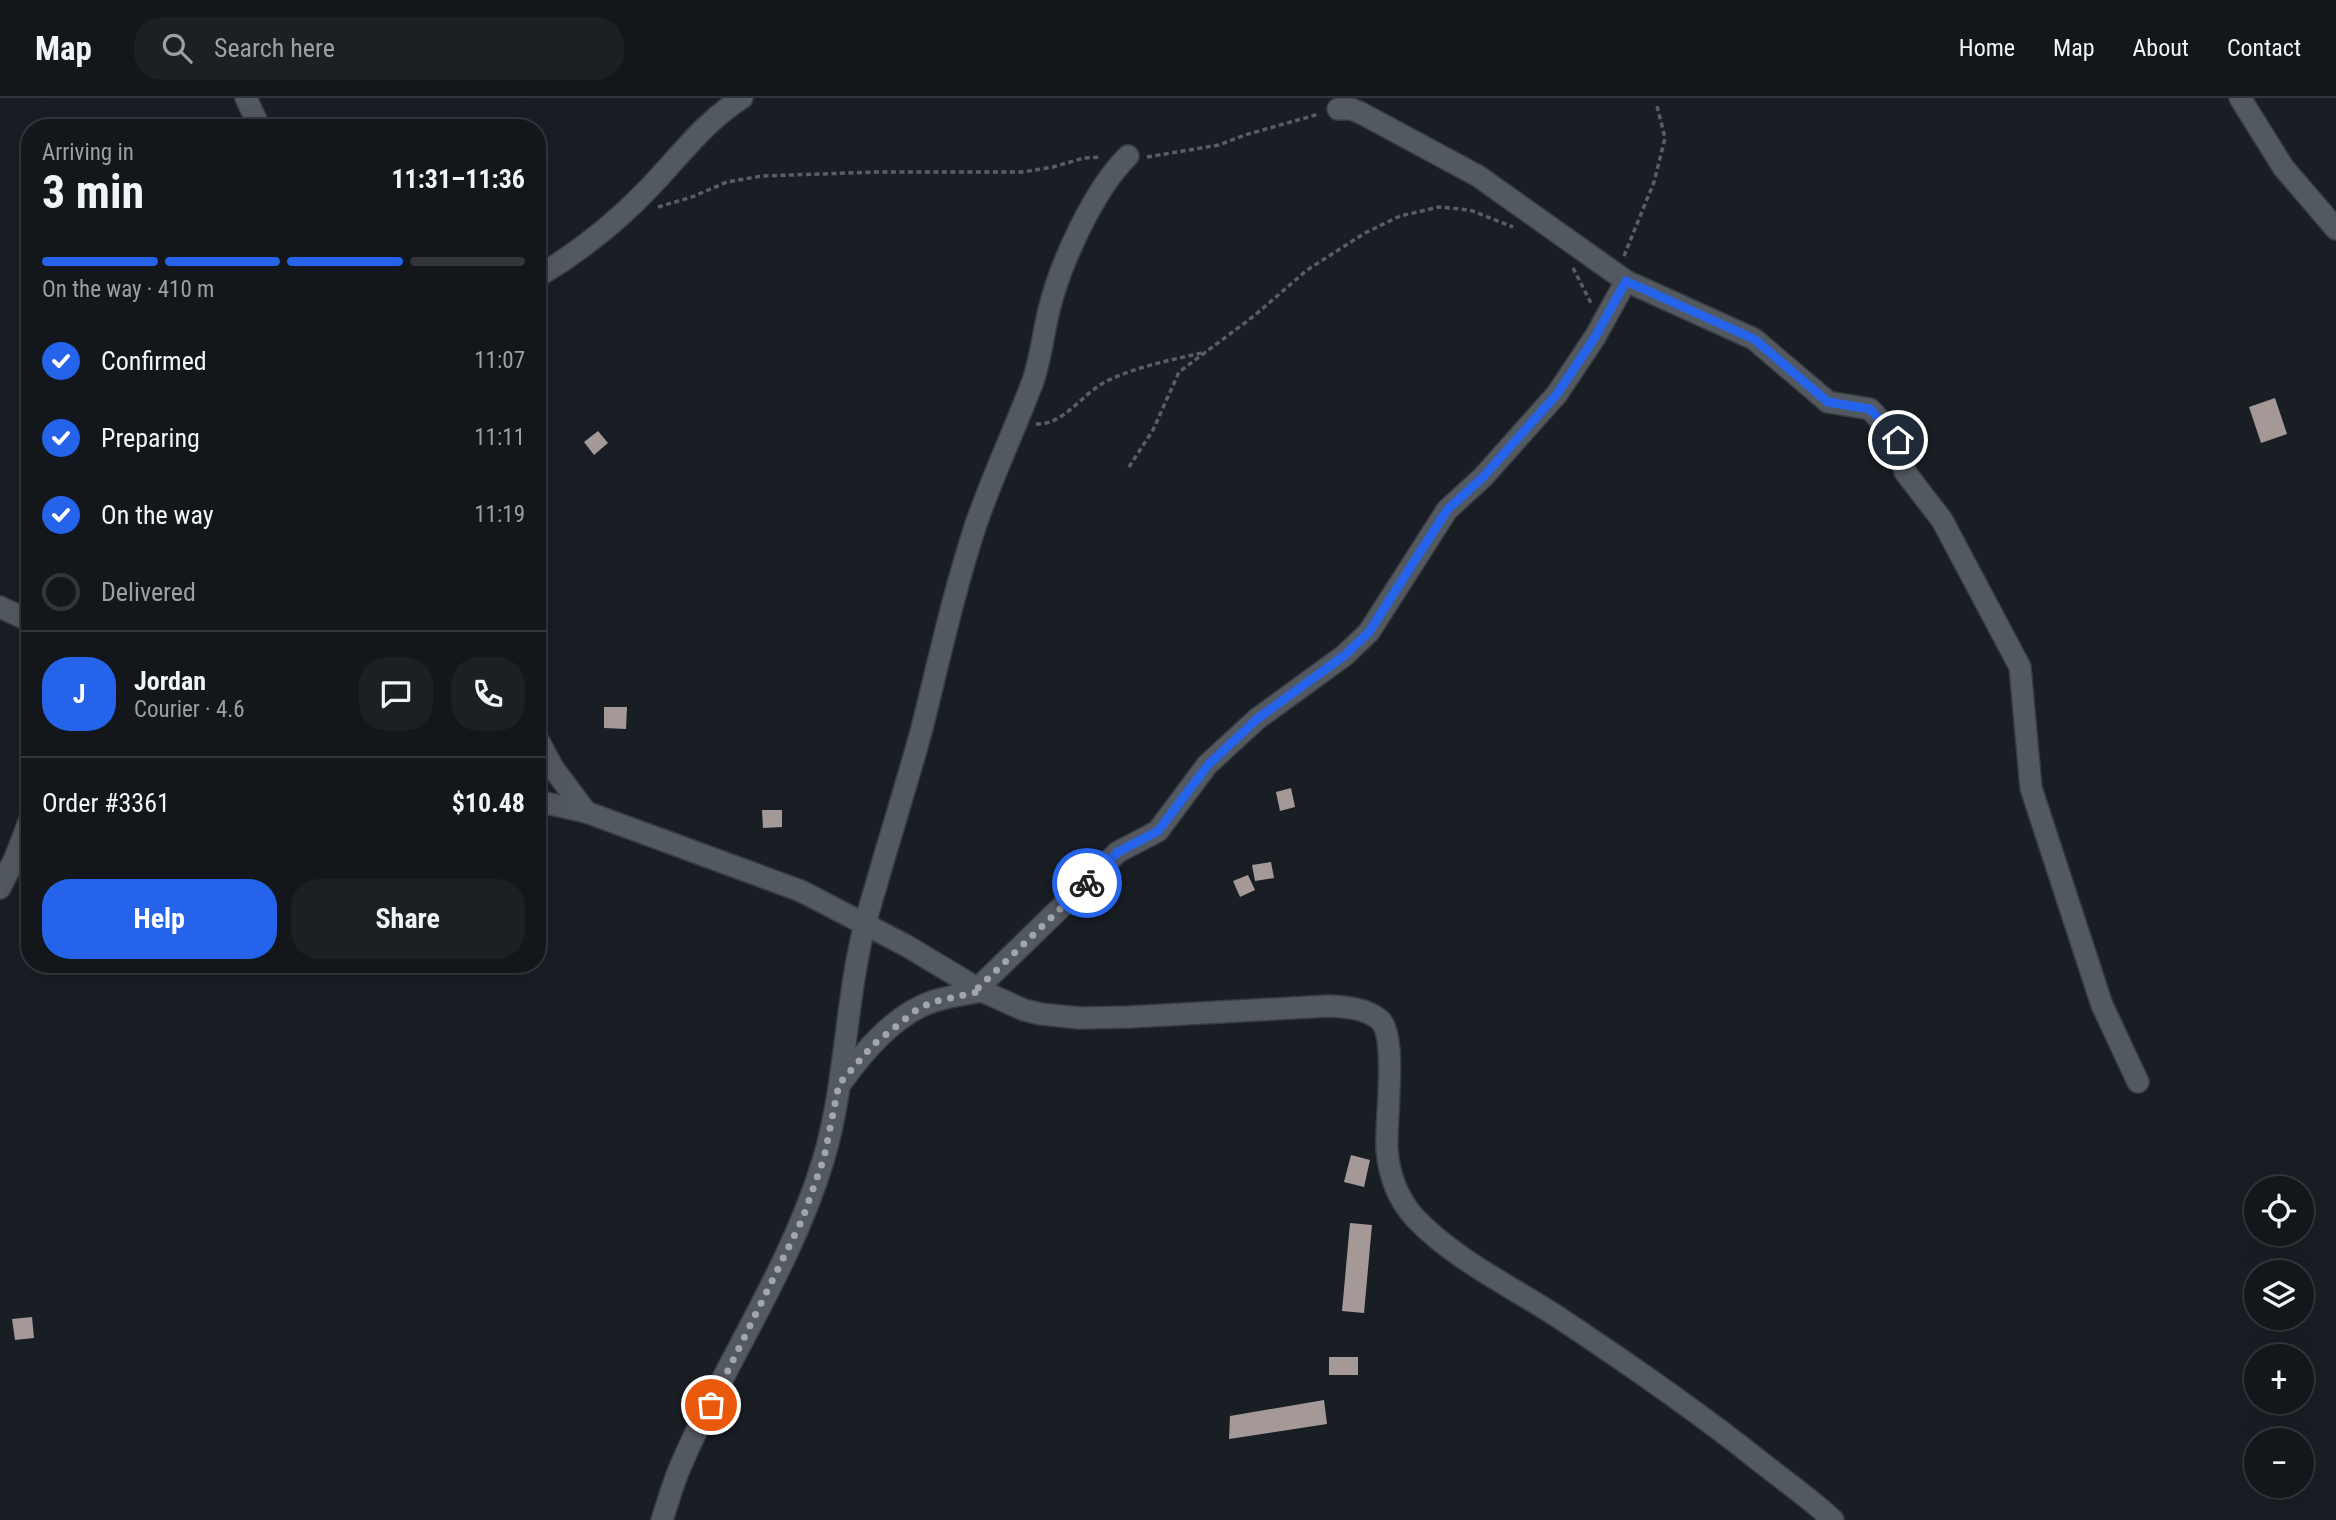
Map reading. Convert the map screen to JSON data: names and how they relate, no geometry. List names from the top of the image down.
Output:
{
  "page": {
    "header": "Map",
    "search": "Search here",
    "nav": [
      "Home",
      "Map",
      "About",
      "Contact"
    ],
    "heading": ["3 min", "Arriving in", "11:31–11:36"],
    "panel": [
      "Jordan",
      "Courier · 4.6",
      "Order #3361",
      "$10.48"
    ],
    "bar": "On the way · 410 m",
    "list": [
      ["Confirmed", "11:07"],
      ["Preparing", "11:11"],
      ["On the way", "11:19"],
      "Delivered"
    ],
    "round": "J",
    "buttons": ["Help", "Share"],
    "map_buttons": ["+", "−"]
  }
}
